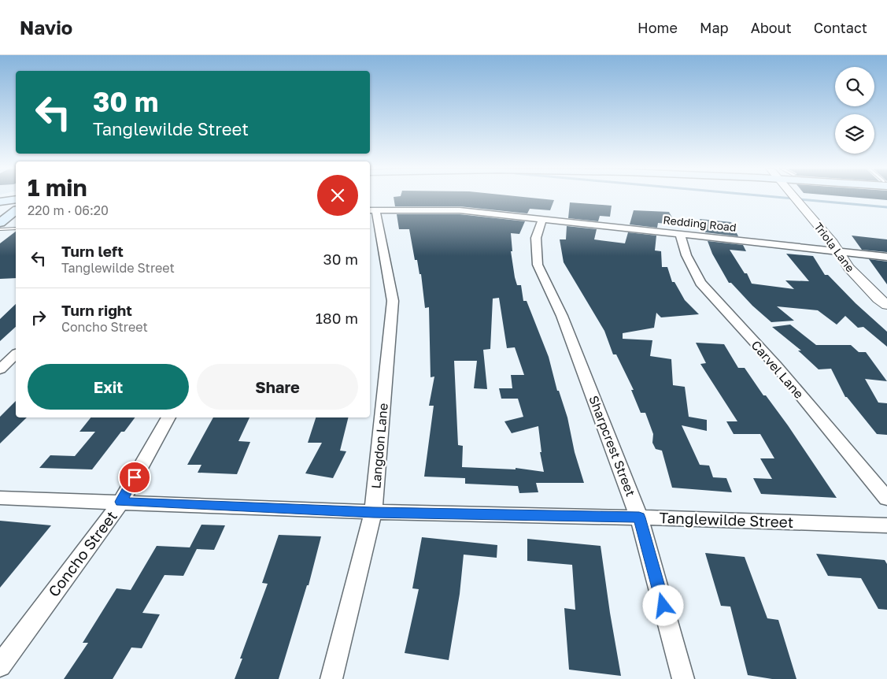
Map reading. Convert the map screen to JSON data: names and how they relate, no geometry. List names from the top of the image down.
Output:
{
  "streets": {
    "street": [
      "Redding Road",
      "Triola Lane",
      "Carvel Lane",
      "Langdon Lane",
      "Sharpcrest Street",
      "Tanglewilde Street",
      "Concho Street"
    ]
  },
  "crossings": [
    ["Redding Road", "Triola Lane"],
    ["Redding Road", "Carvel Lane"],
    ["Redding Road", "Langdon Lane"],
    ["Redding Road", "Sharpcrest Street"],
    ["Langdon Lane", "Tanglewilde Street"],
    ["Sharpcrest Street", "Tanglewilde Street"],
    ["Tanglewilde Street", "Concho Street"]
  ],
  "page": {
    "header": "Navio",
    "nav": [
      "Home",
      "Map",
      "About",
      "Contact"
    ],
    "turn": ["30 m", "Tanglewilde Street"],
    "heading": ["1 min", "220 m · 06:20"],
    "list": [
      {
        "name": "Turn left",
        "note": "Tanglewilde Street",
        "value": "30 m"
      },
      {
        "name": "Turn right",
        "note": "Concho Street",
        "value": "180 m"
      }
    ],
    "buttons": ["Exit", "Share"]
  }
}
